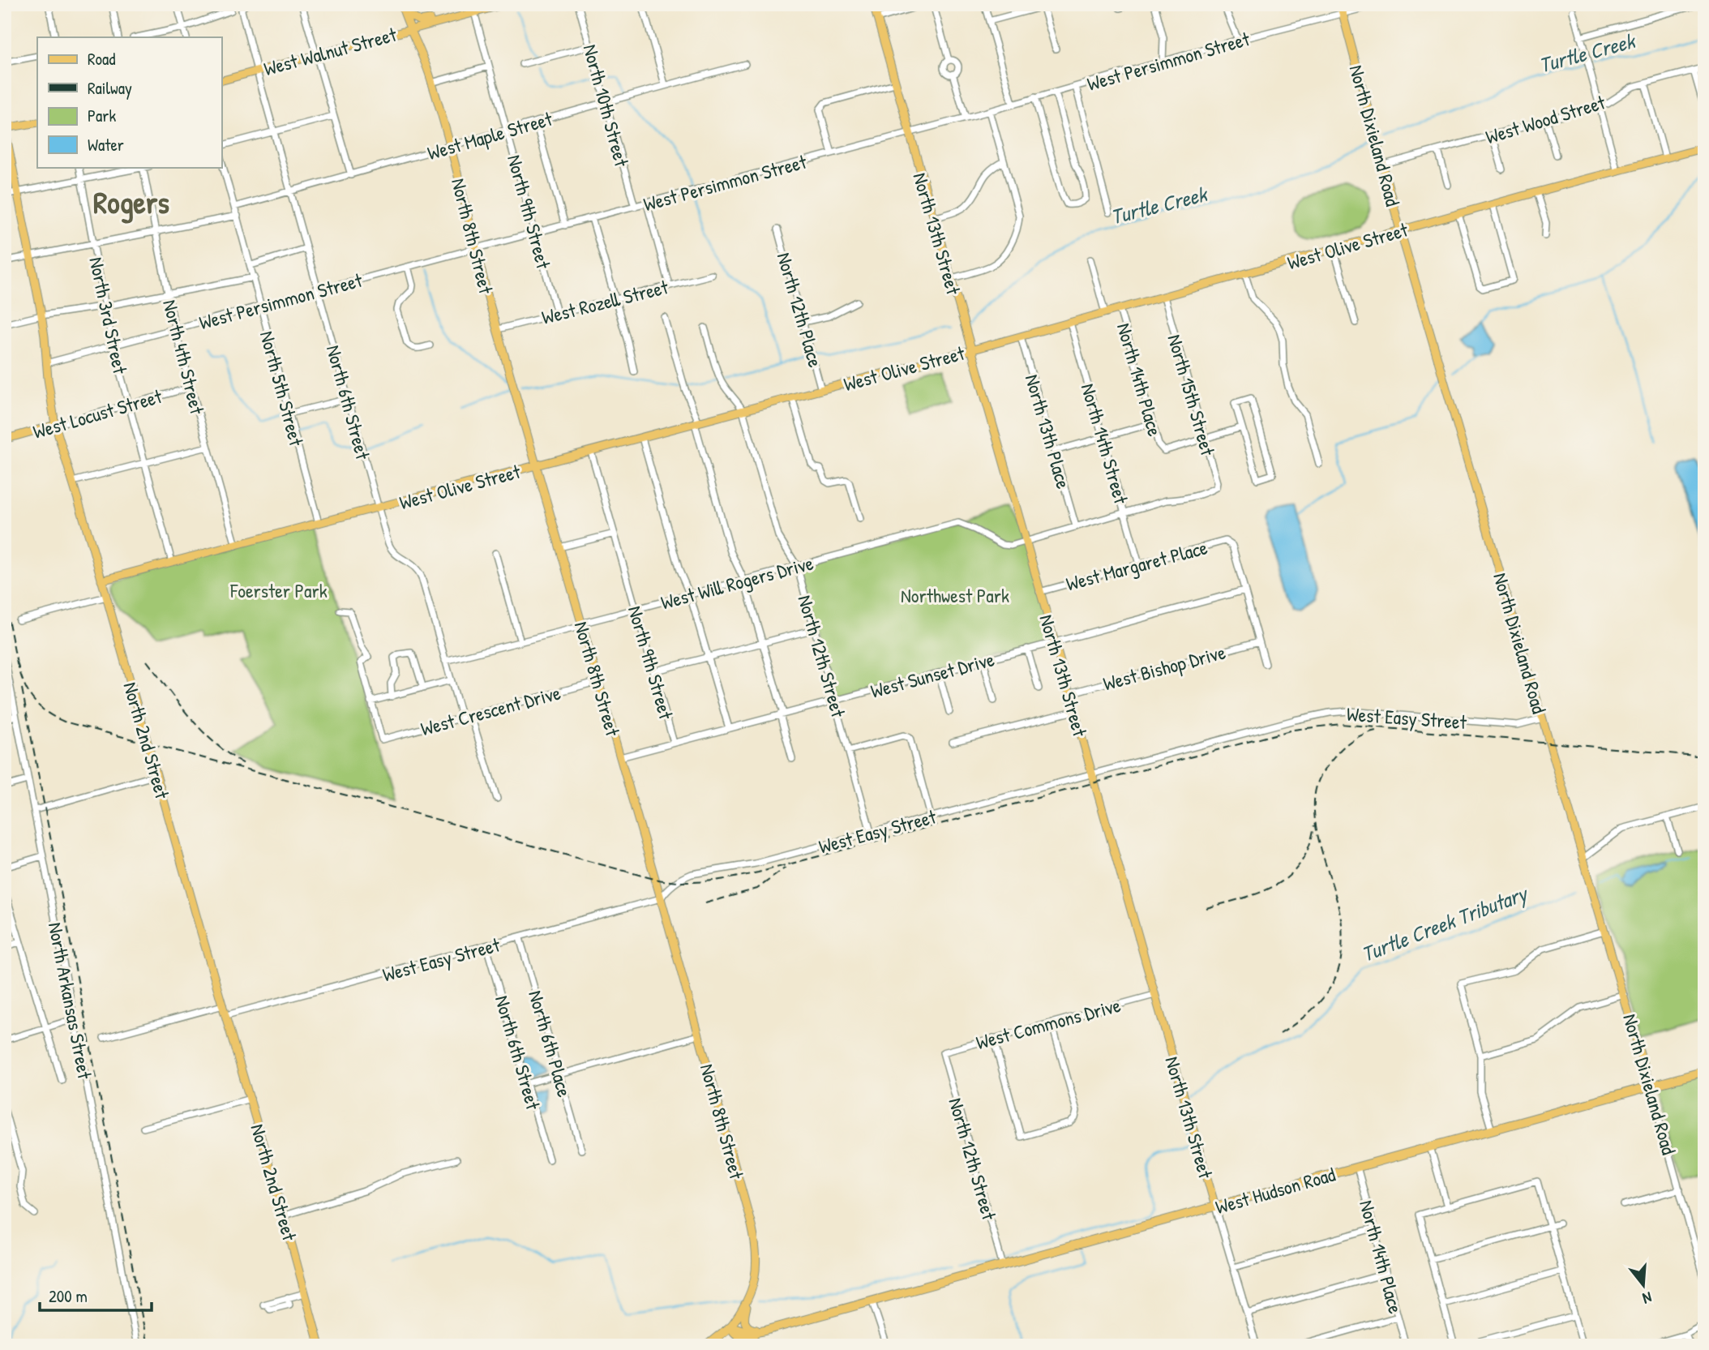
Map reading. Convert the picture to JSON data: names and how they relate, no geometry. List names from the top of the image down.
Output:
{
  "streets": {
    "highway": ["West Hudson Road"],
    "main road": [
      "West Walnut Street",
      "North Dixieland Road",
      "North 13th Street",
      "North 8th Street",
      "West Olive Street",
      "West Locust Street",
      "North 2nd Street"
    ],
    "street": [
      "West Persimmon Street",
      "North 10th Street",
      "West Wood Street",
      "West Maple Street",
      "North 9th Street",
      "West Rozell Street",
      "North 12th Place",
      "North 3rd Street",
      "North 4th Street",
      "North 14th Place",
      "North 5th Street",
      "North 15th Street",
      "North 6th Street",
      "North 13th Place",
      "North 14th Street",
      "West Margaret Place",
      "West Will Rogers Drive",
      "North 12th Street",
      "West Bishop Drive",
      "West Sunset Drive",
      "West Crescent Drive",
      "West Easy Street",
      "North Arkansas Street",
      "West Commons Drive",
      "North 6th Place"
    ]
  },
  "crossings": [
    ["West Walnut Street", "North 9th Street"],
    ["West Walnut Street", "North 8th Street"],
    ["West Walnut Street", "North 6th Street"],
    ["West Persimmon Street", "North 10th Street"],
    ["West Persimmon Street", "North Dixieland Road"],
    ["West Persimmon Street", "North 9th Street"],
    ["West Persimmon Street", "North 13th Street"],
    ["West Persimmon Street", "North 8th Street"],
    ["West Persimmon Street", "North 3rd Street"],
    ["West Persimmon Street", "North 4th Street"],
    ["West Persimmon Street", "North 5th Street"],
    ["West Persimmon Street", "North 6th Street"],
    ["West Persimmon Street", "North 2nd Street"],
    ["North 10th Street", "West Maple Street"],
    ["West Wood Street", "North Dixieland Road"],
    ["West Maple Street", "North 9th Street"],
    ["West Maple Street", "North 8th Street"],
    ["West Maple Street", "North 5th Street"],
    ["West Maple Street", "North 6th Street"],
    ["North Dixieland Road", "West Olive Street"],
    ["North Dixieland Road", "West Easy Street"],
    ["North Dixieland Road", "West Hudson Road"],
    ["North 9th Street", "West Olive Street"],
    ["North 9th Street", "West Rozell Street"],
    ["North 9th Street", "West Will Rogers Drive"],
    ["North 9th Street", "West Sunset Drive"],
    ["North 13th Street", "West Olive Street"],
    ["North 13th Street", "West Margaret Place"],
    ["North 13th Street", "West Will Rogers Drive"],
    ["North 13th Street", "West Bishop Drive"],
    ["North 13th Street", "West Sunset Drive"],
    ["North 13th Street", "West Easy Street"],
    ["North 13th Street", "West Commons Drive"],
    ["North 13th Street", "West Hudson Road"],
    ["North 8th Street", "West Olive Street"],
    ["North 8th Street", "West Rozell Street"],
    ["North 8th Street", "West Will Rogers Drive"],
    ["North 8th Street", "West Sunset Drive"],
    ["North 8th Street", "West Crescent Drive"],
    ["North 8th Street", "West Easy Street"],
    ["North 8th Street", "West Hudson Road"],
    ["West Olive Street", "North 12th Place"],
    ["West Olive Street", "North 3rd Street"],
    ["West Olive Street", "North 4th Street"],
    ["West Olive Street", "North 14th Place"],
    ["West Olive Street", "North 5th Street"],
    ["West Olive Street", "North 15th Street"],
    ["West Olive Street", "North 6th Street"],
    ["West Olive Street", "North 13th Place"],
    ["West Olive Street", "North 14th Street"],
    ["West Olive Street", "North 12th Street"],
    ["West Olive Street", "North 2nd Street"],
    ["North 3rd Street", "West Locust Street"],
    ["North 4th Street", "West Locust Street"],
    ["North 14th Place", "North 15th Street"],
    ["North 14th Place", "West Hudson Road"],
    ["North 15th Street", "West Will Rogers Drive"],
    ["North 6th Street", "West Will Rogers Drive"],
    ["North 6th Street", "West Crescent Drive"],
    ["North 6th Street", "West Easy Street"],
    ["West Locust Street", "North 2nd Street"],
    ["North 13th Place", "West Will Rogers Drive"],
    ["North 14th Street", "West Margaret Place"],
    ["North 14th Street", "West Will Rogers Drive"],
    ["West Margaret Place", "West Sunset Drive"],
    ["West Will Rogers Drive", "North 12th Street"],
    ["North 12th Street", "West Sunset Drive"],
    ["North 12th Street", "West Easy Street"],
    ["North 12th Street", "West Commons Drive"],
    ["North 12th Street", "West Hudson Road"],
    ["West Easy Street", "North 2nd Street"],
    ["West Easy Street", "North 6th Place"]
  ],
  "districts": ["Rogers"],
  "water": ["Turtle Creek", "Turtle Creek Tributary"],
  "parks": ["Foerster Park", "Northwest Park"],
  "legend": [
    "Road",
    "Railway",
    "Park",
    "Water"
  ],
  "scale_bar": "200 m",
  "north": "bottom"
}
